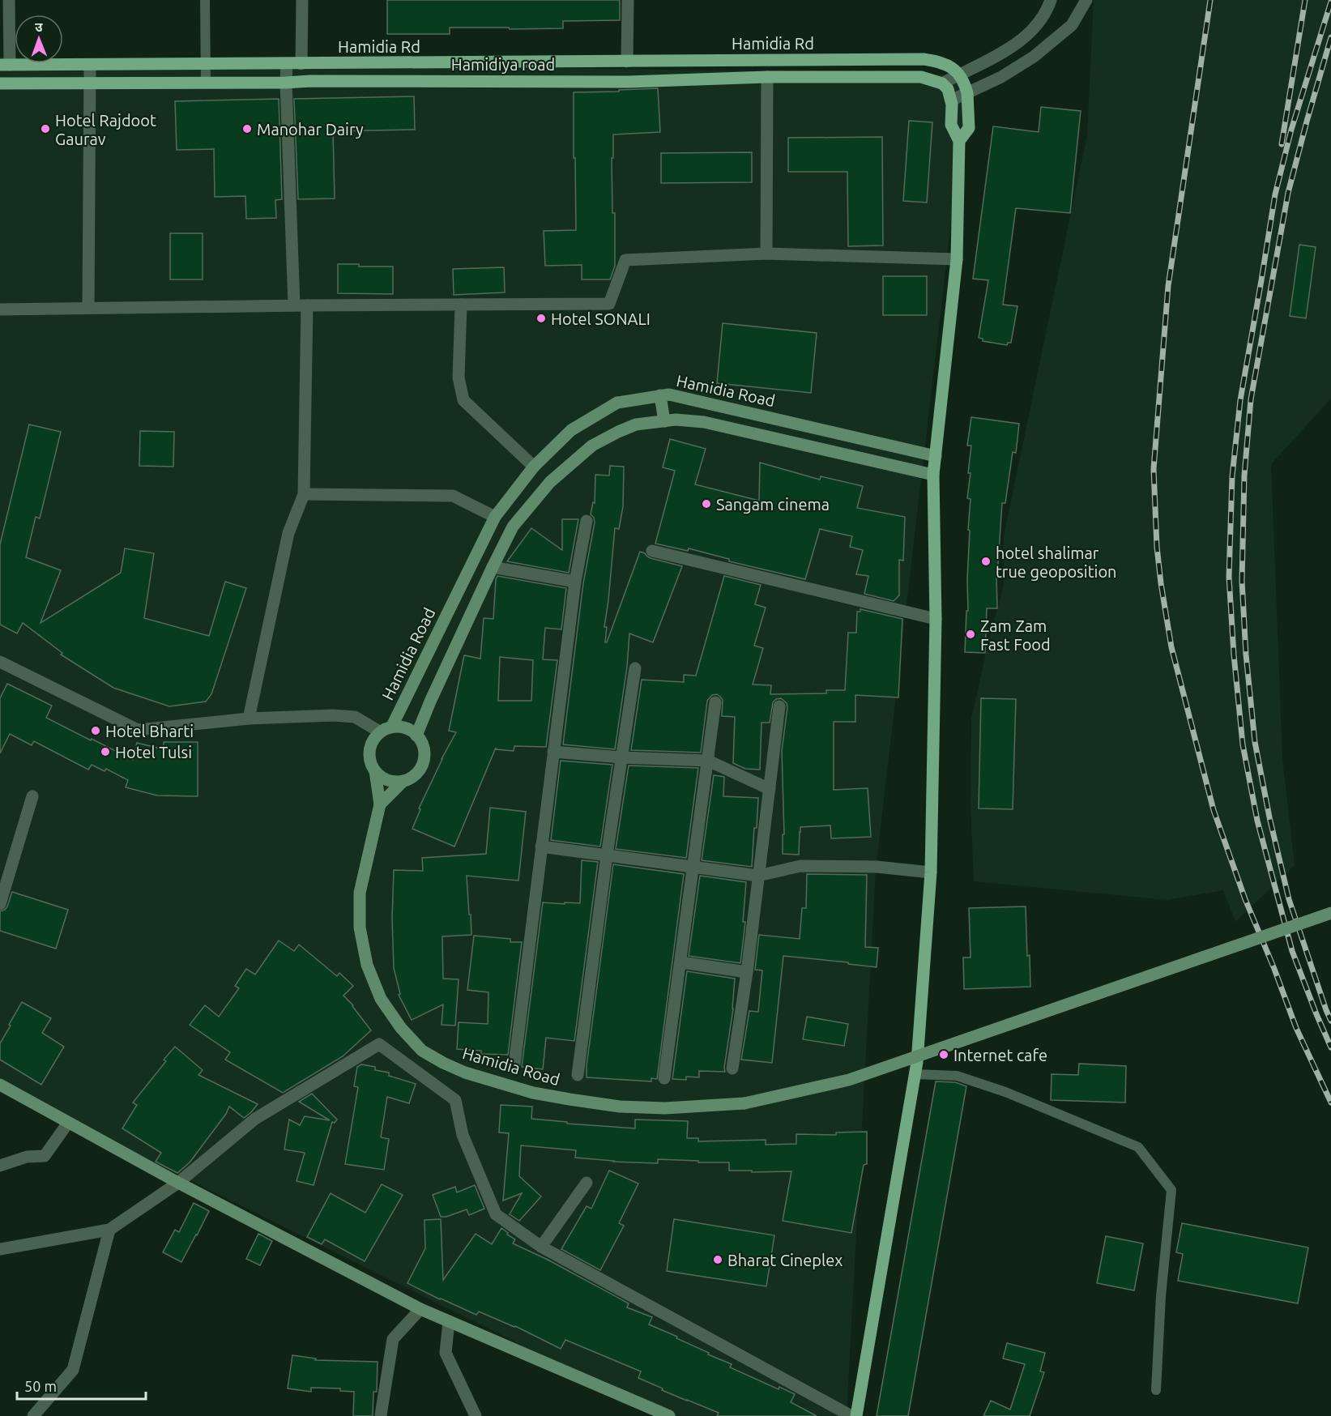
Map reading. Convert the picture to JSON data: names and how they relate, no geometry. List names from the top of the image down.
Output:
{
  "streets": {
    "main road": ["Hamidia Rd", "Hamidiya road", "Hamidia Road"]
  },
  "places": [
    "Hotel Rajdoot Gaurav",
    "Manohar Dairy",
    "Hotel SONALI",
    "Sangam cinema",
    "hotel shalimar true geoposition",
    "Zam Zam Fast Food",
    "Hotel Bharti",
    "Hotel Tulsi",
    "Internet cafe",
    "Bharat Cineplex"
  ],
  "scale_bar": "50 m",
  "north": "top"
}
